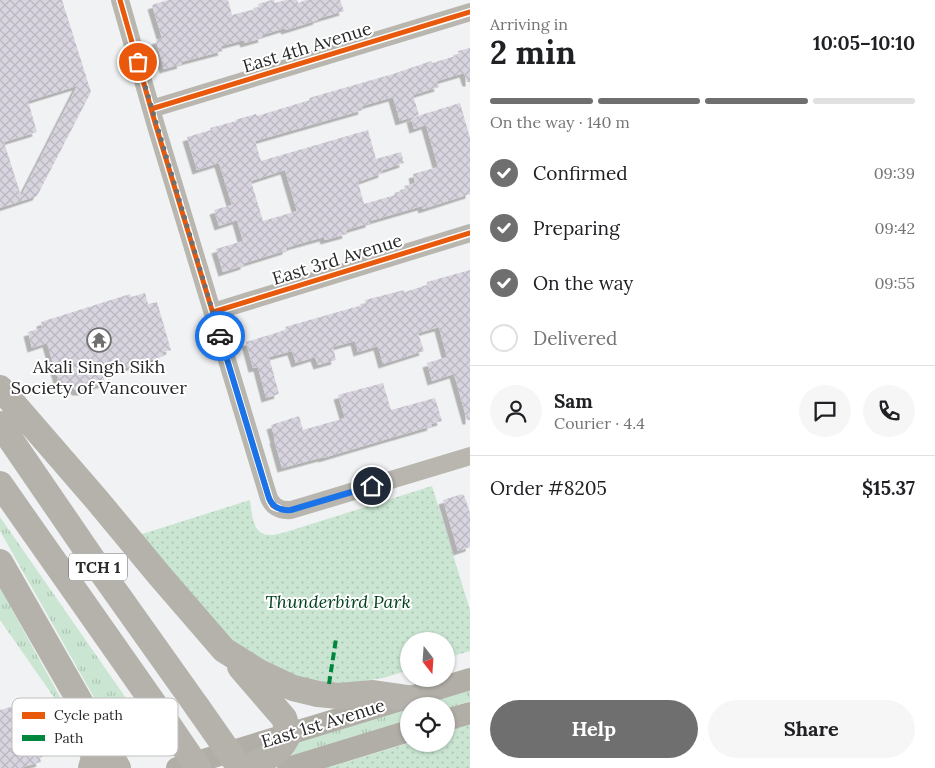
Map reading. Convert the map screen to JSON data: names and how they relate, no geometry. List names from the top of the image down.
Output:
{
  "streets": {
    "highway": ["TCH 1"],
    "main road": ["East 1st Avenue"],
    "street": ["East 4th Avenue", "East 3rd Avenue"]
  },
  "parks": ["Thunderbird Park"],
  "places": {
    "temple": ["Akali Singh Sikh Society of Vancouver"]
  },
  "legend": ["Cycle path", "Path"],
  "north": "bottom",
  "page": {
    "heading": ["2 min", "Arriving in", "10:05–10:10"],
    "panel": [
      "Sam",
      "Courier · 4.4",
      "Order #8205",
      "$15.37"
    ],
    "bar": "On the way · 140 m",
    "list": [
      ["Confirmed", "09:39"],
      ["Preparing", "09:42"],
      ["On the way", "09:55"],
      "Delivered"
    ],
    "buttons": ["Help", "Share"]
  }
}
